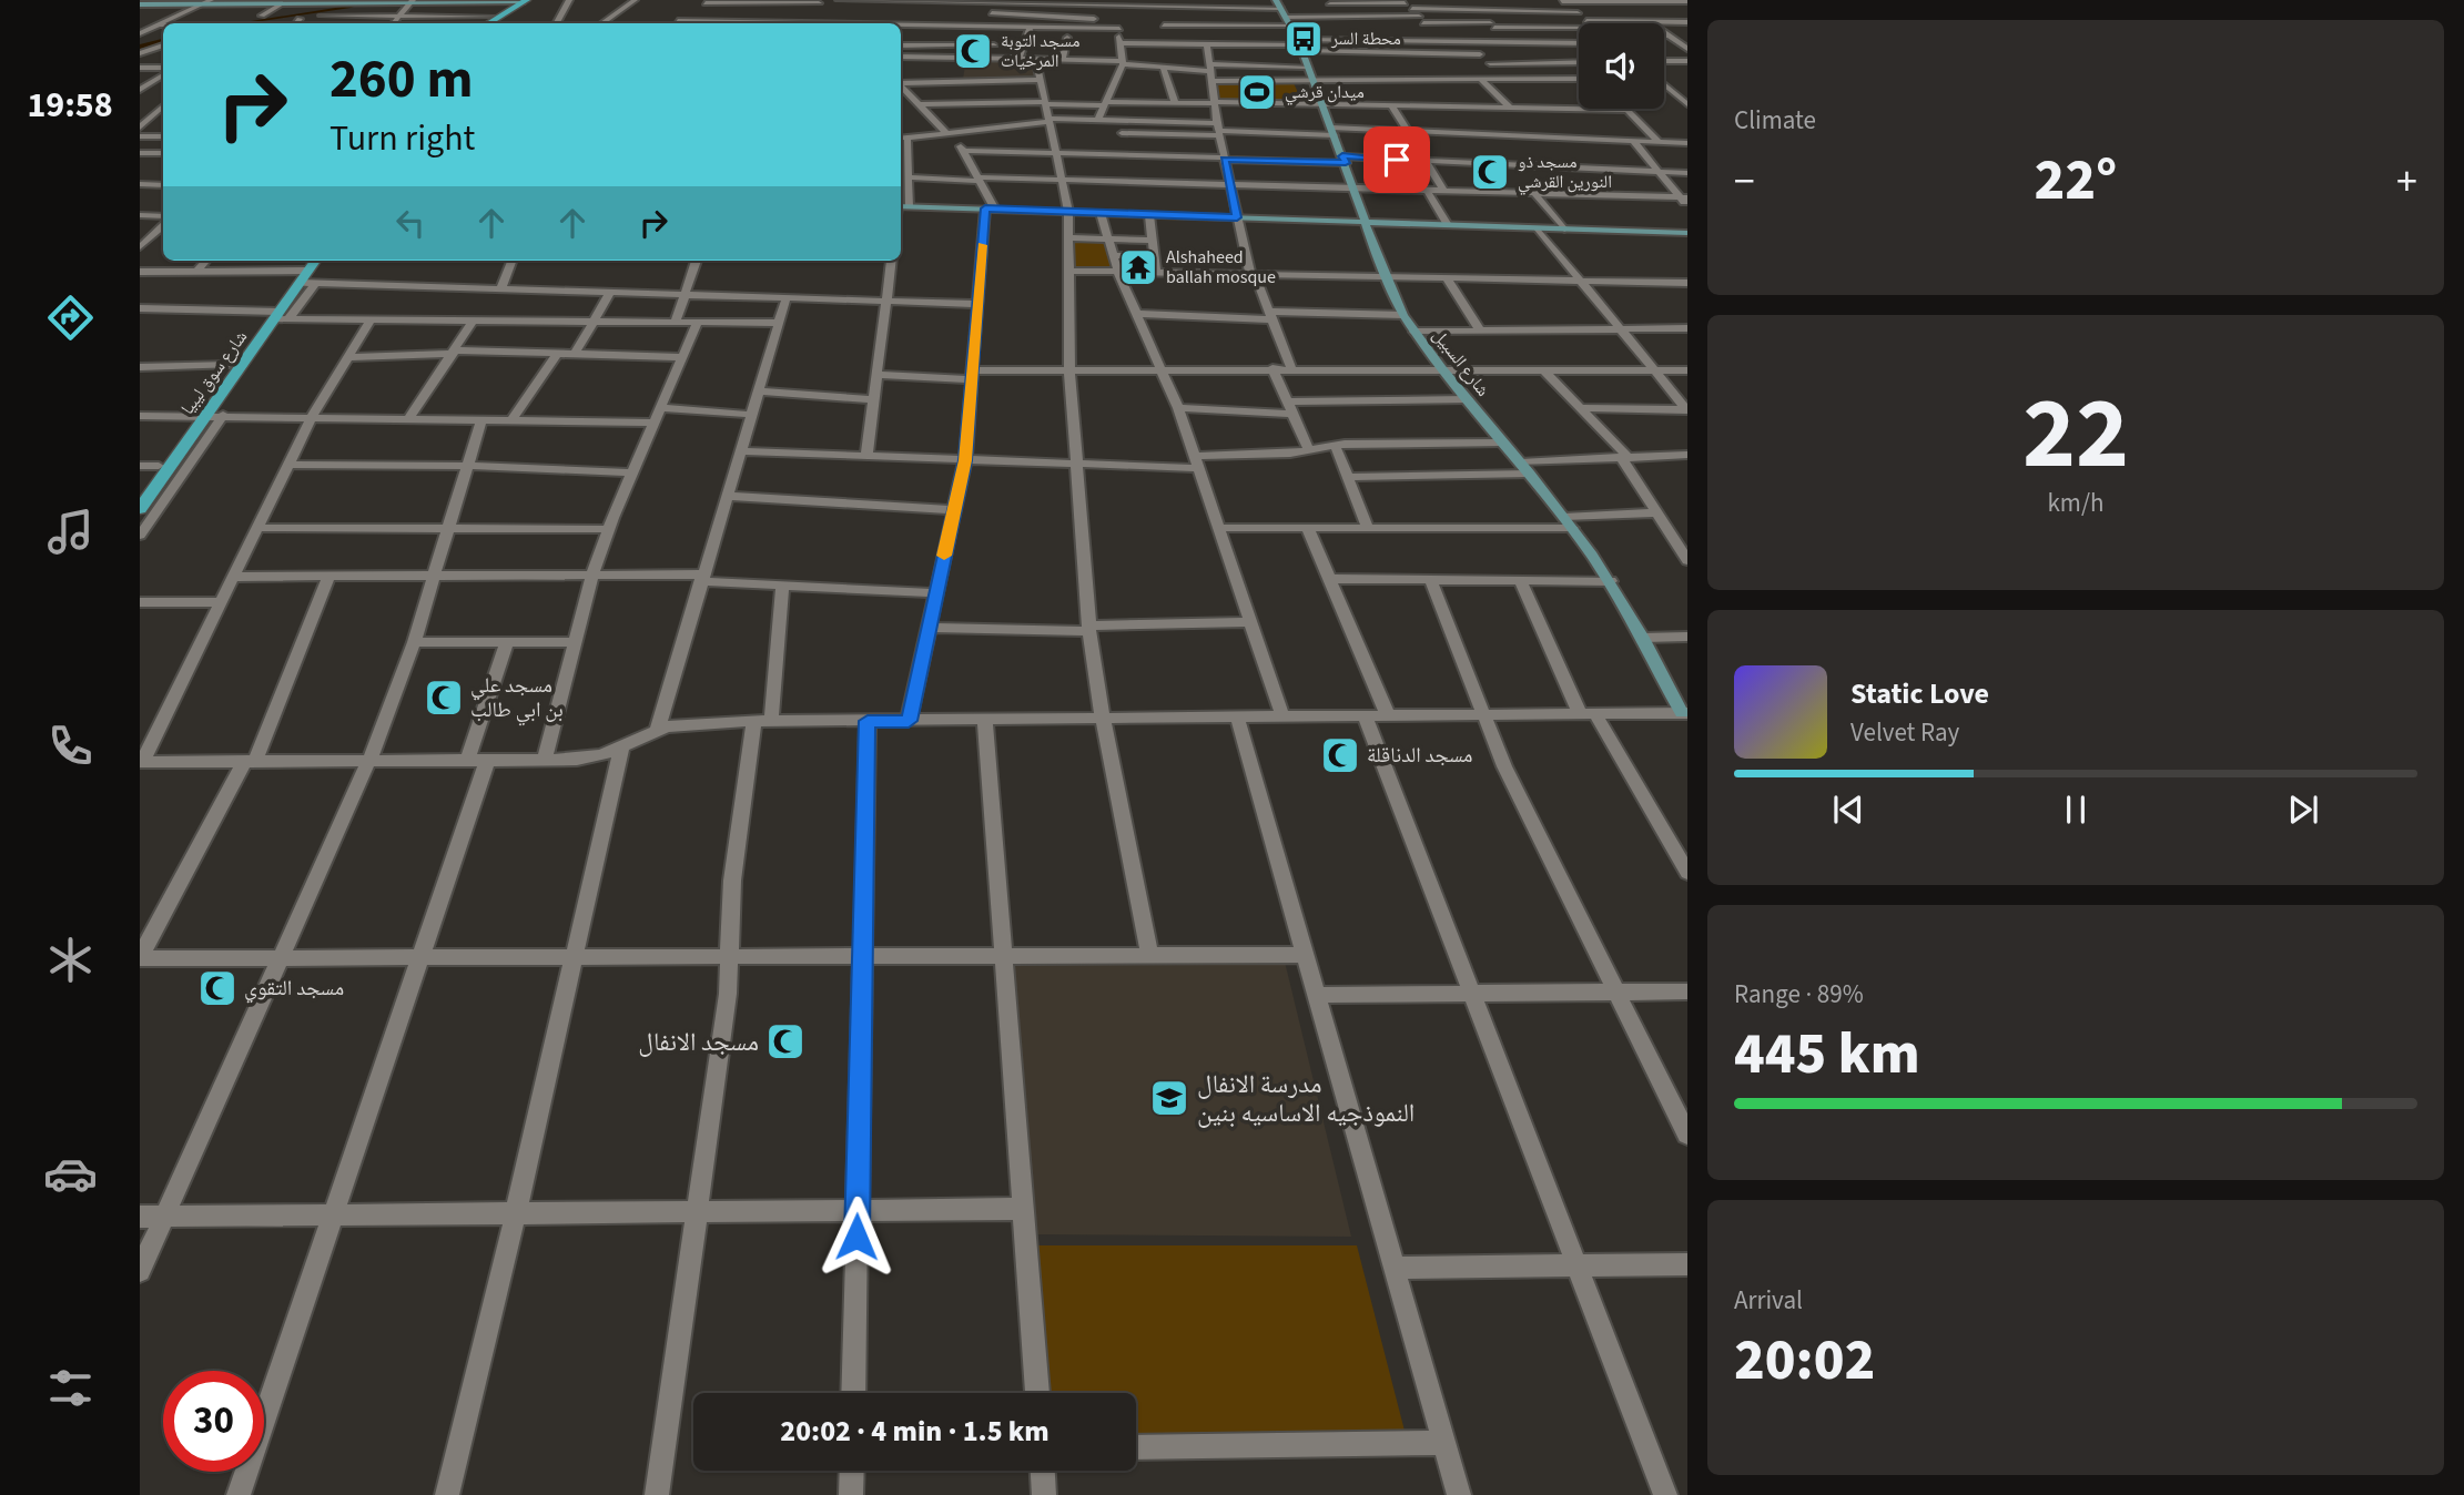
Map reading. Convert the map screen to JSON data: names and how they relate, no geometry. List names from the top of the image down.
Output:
{
  "streets": {
    "main road": ["شارع سوق ليبيا"],
    "street": ["شارع السبيل"]
  },
  "places": {
    "bus stop": ["محطة السر"],
    "mosque": [
      "مسجد التوبة المرخيات",
      "مسجد ذو النورين القرشي",
      "مسجد علي بن ابي طالب",
      "مسجد الدناقلة",
      "مسجد التقوي",
      "مسجد الانفال"
    ],
    "sports": ["ميدان قرشي"],
    "temple": ["Alshaheed ballah mosque"],
    "school or university": ["مدرسة الانفال النموذجيه الاساسيه بنين"]
  },
  "page": {
    "tabs": "19:58",
    "tile": [
      "Climate",
      ["22", "km/h"],
      ["Range · 89%", "445 km"],
      ["Arrival", "20:02"]
    ],
    "turn": ["260 m", "Turn right"],
    "heat": ["−", "22°", "+"],
    "song": ["Static Love", "Velvet Ray"],
    "limit": "30",
    "trip": "20:02 · 4 min · 1.5 km"
  }
}
